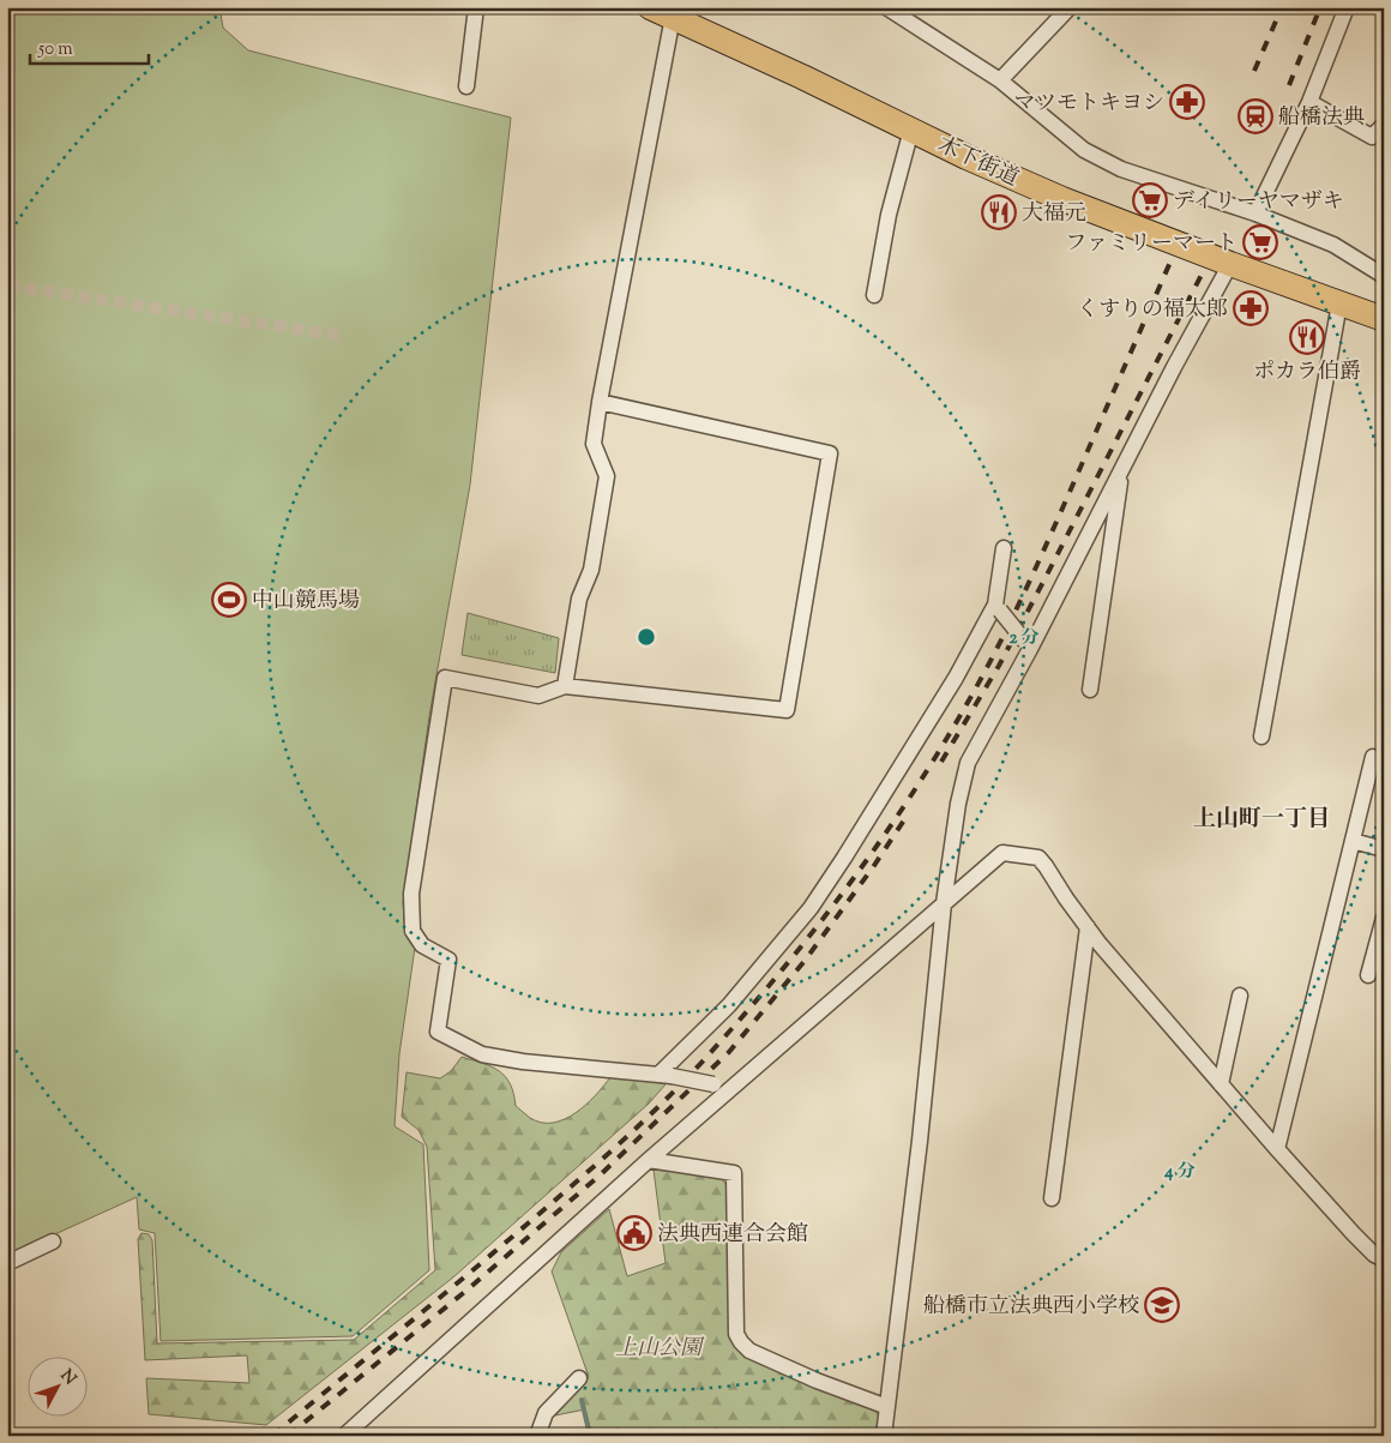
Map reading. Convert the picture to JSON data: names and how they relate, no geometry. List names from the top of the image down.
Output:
{
  "streets": {
    "main road": ["木下街道"]
  },
  "districts": ["上山町一丁目"],
  "parks": ["上山公園"],
  "places": {
    "pharmacy": ["マツモトキヨシ", "くすりの福太郎"],
    "station": ["船橋法典"],
    "supermarket": ["デイリーヤマザキ", "ファミリーマート"],
    "restaurant": ["大福元", "ポカラ伯爵"],
    "sports": ["中山競馬場"],
    "public building": ["法典西連合会館"],
    "school or university": ["船橋市立法典西小学校"]
  },
  "scale_bar": "50 m",
  "north": "top right",
  "rings": ["2 分", "4 分"]
}
